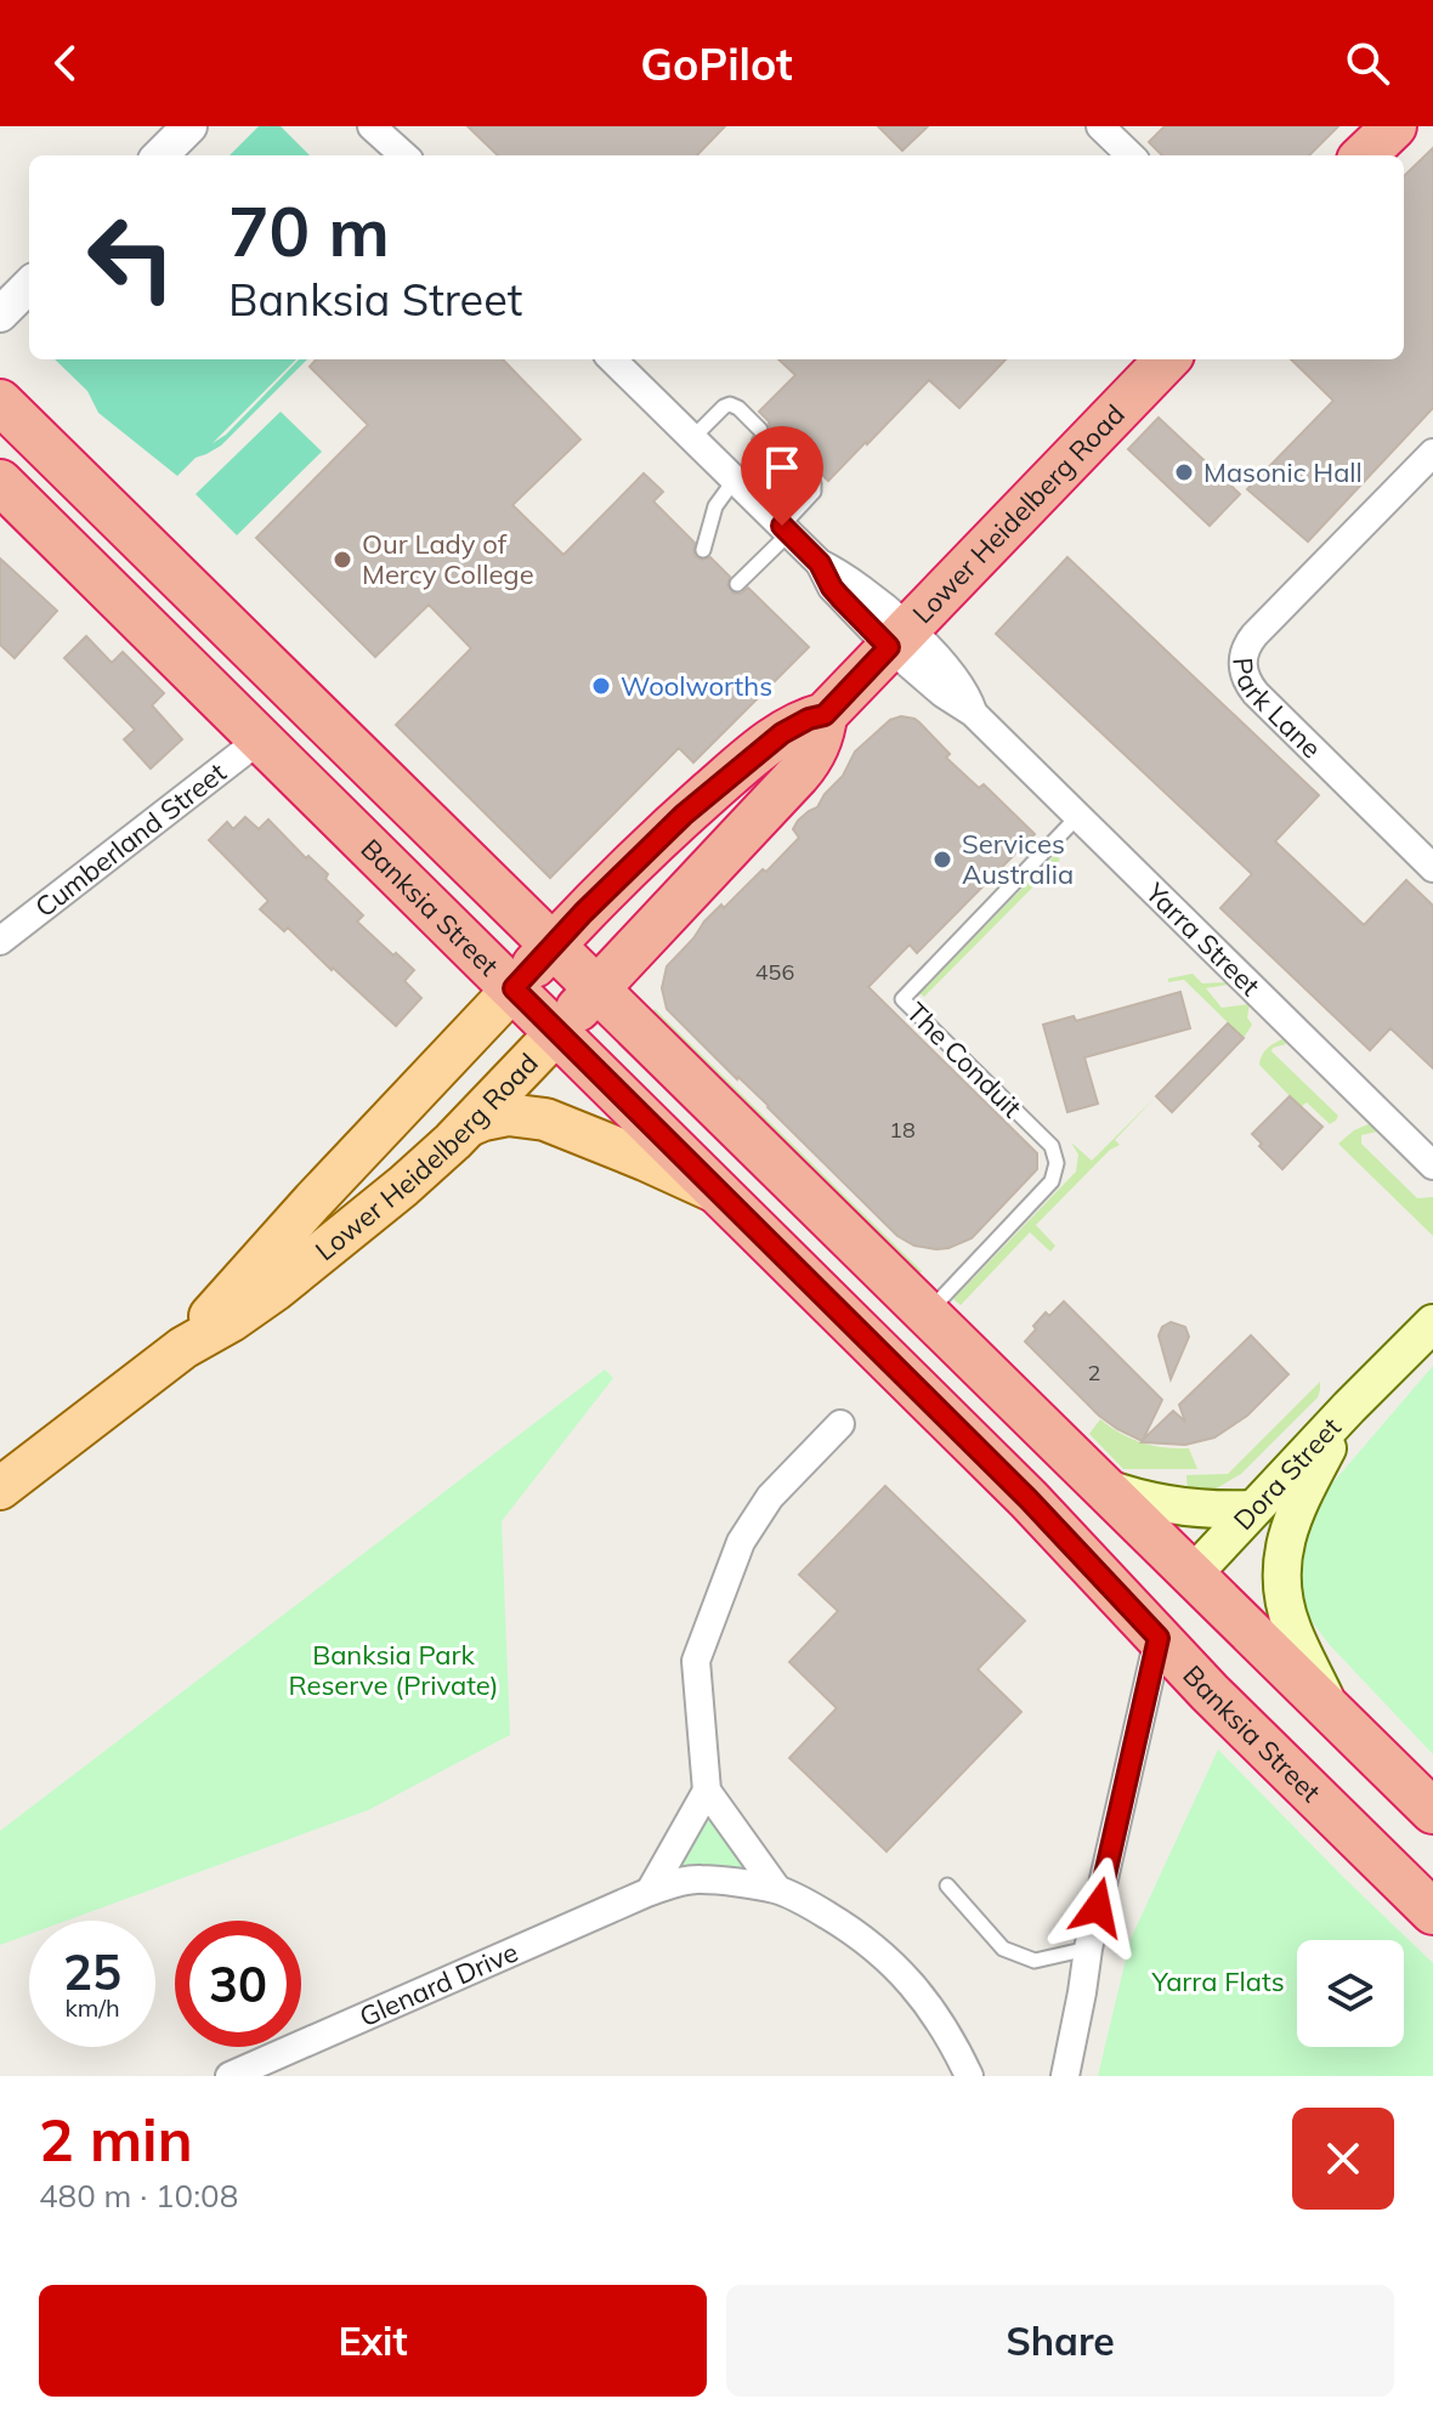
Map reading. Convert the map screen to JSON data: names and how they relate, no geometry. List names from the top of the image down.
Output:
{
  "streets": {
    "highway": ["Lower Heidelberg Road", "Banksia Street", "Dora Street"],
    "street": [
      "Park Lane",
      "Cumberland Street",
      "Yarra Street",
      "Glenard Drive"
    ],
    "lane": ["The Conduit"]
  },
  "crossings": [
    ["Lower Heidelberg Road", "Banksia Street"],
    ["Lower Heidelberg Road", "Yarra Street"],
    ["Cumberland Street", "Banksia Street"],
    ["Banksia Street", "Dora Street"],
    ["Yarra Street", "The Conduit"]
  ],
  "parks": ["Banksia Park Reserve (Private)", "Yarra Flats"],
  "places": [
    "Masonic Hall",
    "Our Lady of Mercy College",
    "Woolworths",
    "Services Australia"
  ],
  "house_numbers": ["456", "18", "2"],
  "page": {
    "header": "GoPilot",
    "turn": ["70 m", "Banksia Street"],
    "speed": "25 km/h",
    "limit": "30",
    "heading": ["2 min", "480 m · 10:08"],
    "buttons": ["Exit", "Share"]
  }
}
